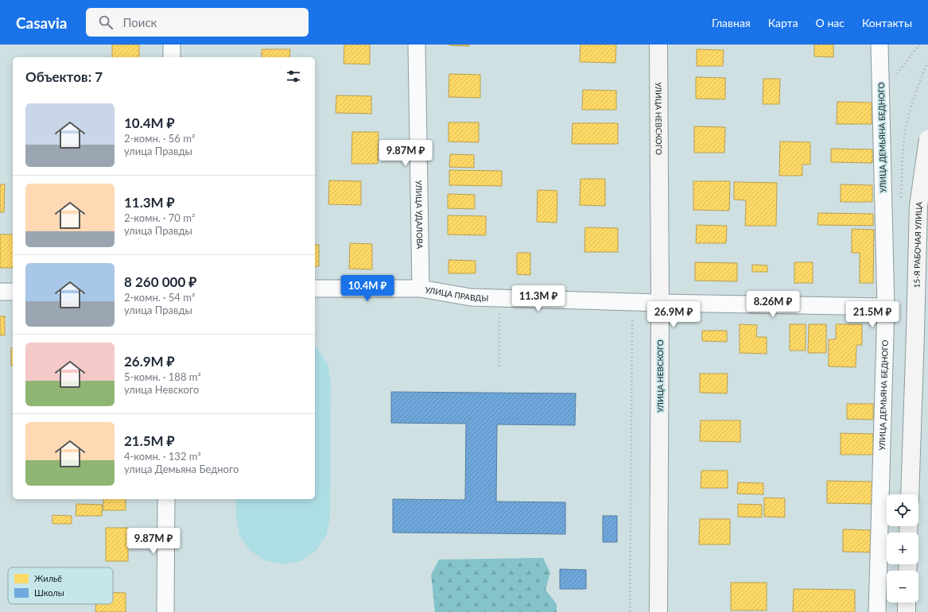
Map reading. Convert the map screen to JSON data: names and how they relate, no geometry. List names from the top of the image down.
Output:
{
  "streets": {
    "main road": ["УЛИЦА НЕВСКОГО", "15-Я РАБОЧАЯ УЛИЦА"],
    "street": ["УЛИЦА ДЕМЬЯНА БЕДНОГО", "УЛИЦА УДАЛОВА", "УЛИЦА ПРАВДЫ"]
  },
  "crossings": [
    ["УЛИЦА НЕВСКОГО", "УЛИЦА ПРАВДЫ"],
    ["УЛИЦА ДЕМЬЯНА БЕДНОГО", "УЛИЦА ПРАВДЫ"],
    ["УЛИЦА УДАЛОВА", "УЛИЦА ПРАВДЫ"]
  ],
  "legend": ["Жильё", "Школы"],
  "page": {
    "header": "Casavia",
    "search": "Поиск",
    "nav": [
      "Главная",
      "Карта",
      "О нас",
      "Контакты"
    ],
    "heading": "Объектов: 7",
    "list": [
      {
        "name": "10.4M ₽",
        "note": "2-комн. · 56 m² · улица Правды"
      },
      {
        "name": "11.3M ₽",
        "note": "2-комн. · 70 m² · улица Правды"
      },
      {
        "name": "8 260 000 ₽",
        "note": "2-комн. · 54 m² · улица Правды"
      },
      {
        "name": "26.9M ₽",
        "note": "5-комн. · 188 m² · улица Невского"
      },
      {
        "name": "21.5M ₽",
        "note": "4-комн. · 132 m² · улица Демьяна Бедного"
      }
    ],
    "price": [
      "9.87M ₽",
      "10.4M ₽",
      "11.3M ₽",
      "8.26M ₽",
      "26.9M ₽",
      "21.5M ₽",
      "9.87M ₽"
    ],
    "map_buttons": ["+", "−"]
  }
}
